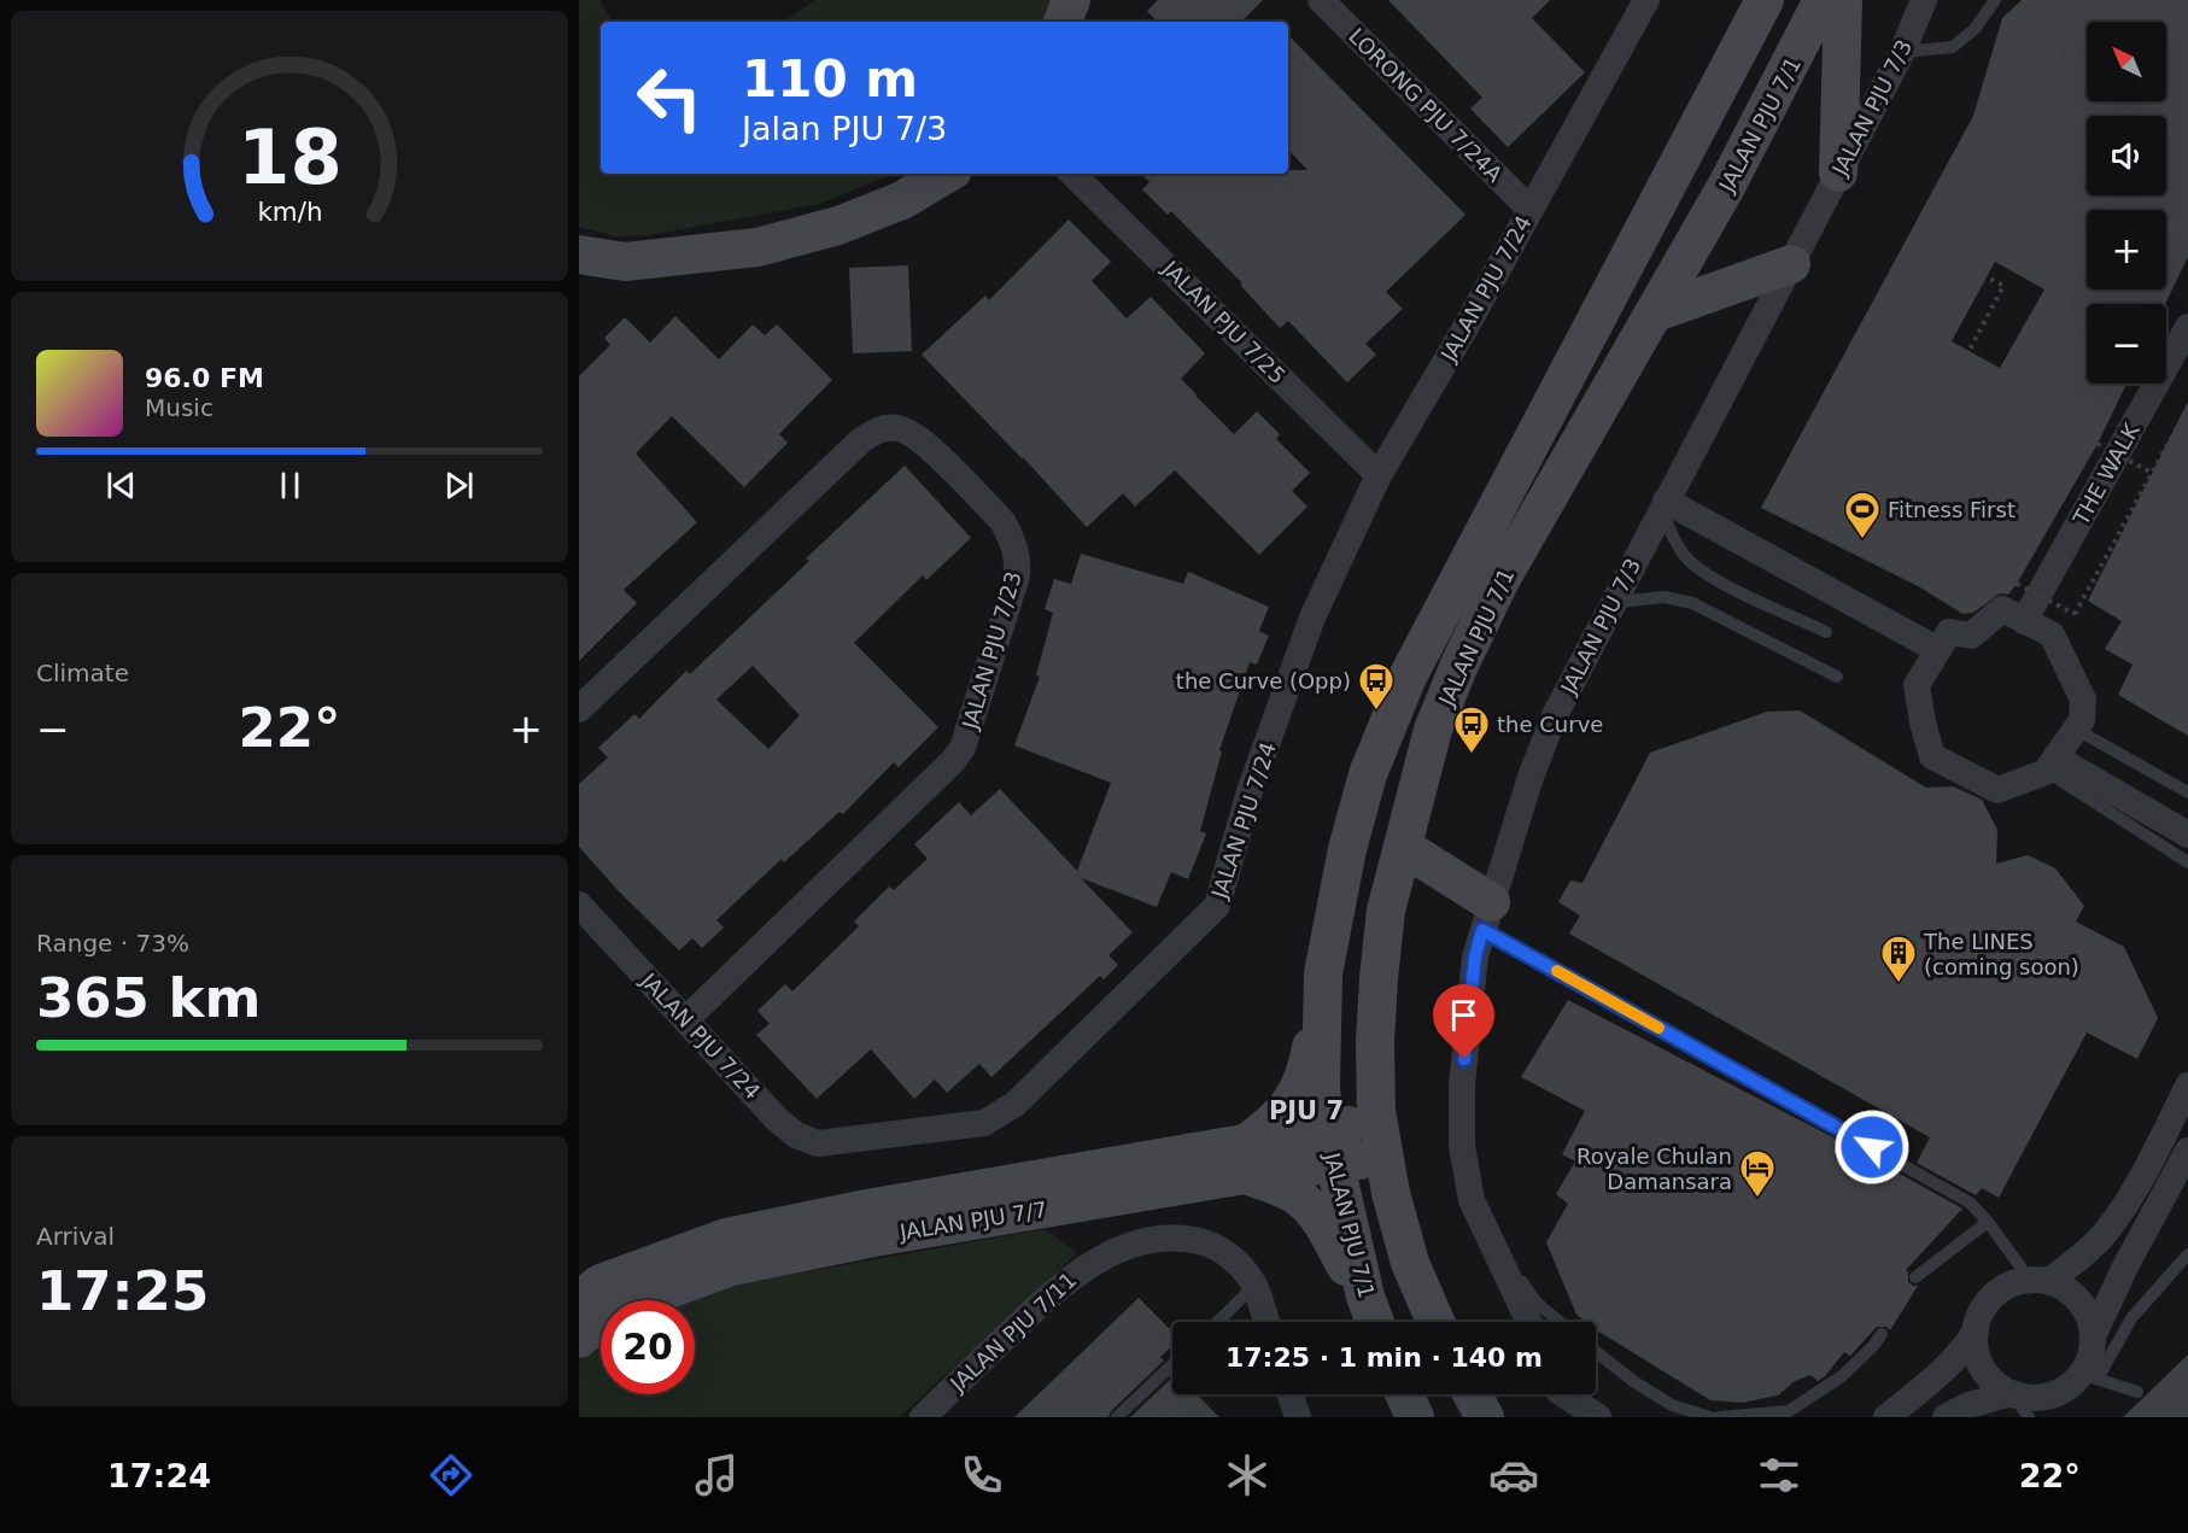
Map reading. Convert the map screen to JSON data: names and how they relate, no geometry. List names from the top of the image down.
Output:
{
  "streets": {
    "street": [
      "LORONG PJU 7/24A",
      "JALAN PJU 7/3",
      "JALAN PJU 7/1",
      "JALAN PJU 7/24",
      "JALAN PJU 7/25",
      "THE WALK",
      "JALAN PJU 7/23",
      "JALAN PJU 7/7",
      "JALAN PJU 7/11"
    ]
  },
  "crossings": [
    ["LORONG PJU 7/24A", "JALAN PJU 7/24"],
    ["JALAN PJU 7/1", "JALAN PJU 7/7"],
    ["JALAN PJU 7/24", "JALAN PJU 7/25"],
    ["JALAN PJU 7/24", "JALAN PJU 7/23"]
  ],
  "districts": ["PJU 7"],
  "places": {
    "sports": ["Fitness First"],
    "bus stop": ["the Curve (Opp)", "the Curve"],
    "building": ["The LINES (coming soon)"],
    "hotel": ["Royale Chulan Damansara"]
  },
  "north": "top left",
  "page": {
    "map_buttons": ["+", "−"],
    "turn": ["110 m", "Jalan PJU 7/3"],
    "song": ["96.0 FM", "Music"],
    "tile": [
      "Climate",
      ["Range · 73%", "365 km"],
      ["Arrival", "17:25"]
    ],
    "heat": ["−", "22°", "+"],
    "limit": "20",
    "trip": "17:25 · 1 min · 140 m",
    "tabs": ["17:24", "22°"],
    "gauge": ["18", "km/h"]
  }
}
